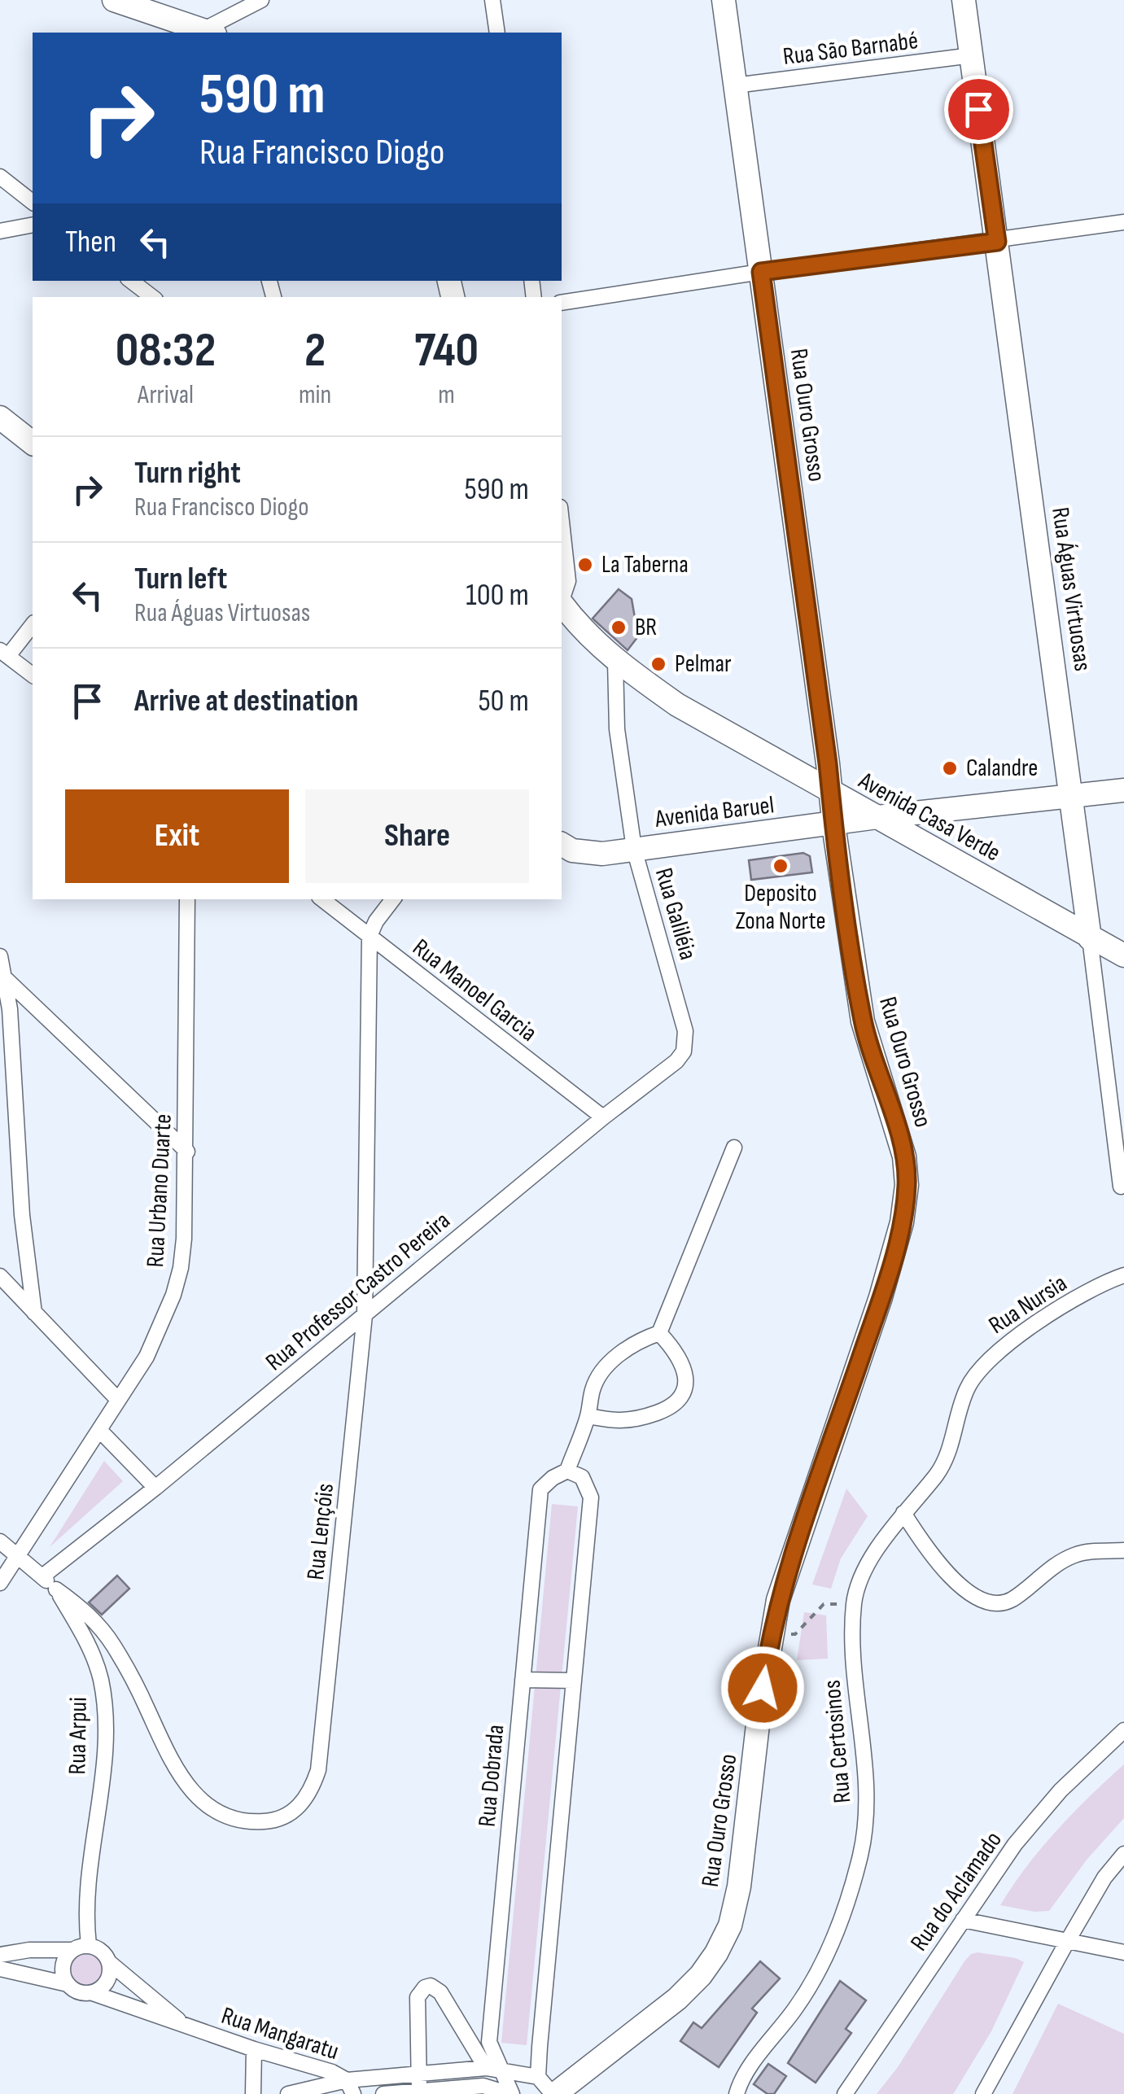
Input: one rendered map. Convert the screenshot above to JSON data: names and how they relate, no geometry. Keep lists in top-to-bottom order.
{
  "streets": {
    "street": [
      "Rua São Barnabé",
      "Rua Ouro Grosso",
      "Rua Águas Virtuosas",
      "Avenida Baruel",
      "Avenida Casa Verde",
      "Rua Galiléia",
      "Rua Manoel Garcia",
      "Rua Urbano Duarte",
      "Rua Professor Castro Pereira",
      "Rua Nursia",
      "Rua Lençóis",
      "Rua Arpui",
      "Rua Certosinos",
      "Rua Dobrada",
      "Rua do Aclamado",
      "Rua Mangaratu"
    ]
  },
  "crossings": [
    ["Rua São Barnabé", "Rua Ouro Grosso"],
    ["Rua São Barnabé", "Rua Águas Virtuosas"],
    ["Rua Ouro Grosso", "Avenida Baruel"],
    ["Rua Ouro Grosso", "Avenida Casa Verde"],
    ["Rua Águas Virtuosas", "Avenida Baruel"],
    ["Rua Águas Virtuosas", "Avenida Casa Verde"],
    ["Avenida Baruel", "Avenida Casa Verde"],
    ["Avenida Baruel", "Rua Galiléia"],
    ["Avenida Casa Verde", "Rua Galiléia"],
    ["Rua Galiléia", "Rua Professor Castro Pereira"],
    ["Rua Manoel Garcia", "Rua Professor Castro Pereira"],
    ["Rua Manoel Garcia", "Rua Lençóis"],
    ["Rua Urbano Duarte", "Rua Arpui"],
    ["Rua Professor Castro Pereira", "Rua Lençóis"],
    ["Rua Professor Castro Pereira", "Rua Arpui"],
    ["Rua Nursia", "Rua Certosinos"],
    ["Rua Lençóis", "Rua Arpui"],
    ["Rua Arpui", "Rua Mangaratu"]
  ],
  "places": [
    "La Taberna",
    "BR",
    "Pelmar",
    "Calandre",
    "Deposito Zona Norte"
  ],
  "page": {
    "turn": ["590 m", "Rua Francisco Diogo"],
    "then": "Then",
    "eta": [
      "08:32",
      "Arrival",
      "2",
      "min",
      "740",
      "m"
    ],
    "list": [
      {
        "name": "Turn right",
        "note": "Rua Francisco Diogo",
        "value": "590 m"
      },
      {
        "name": "Turn left",
        "note": "Rua Águas Virtuosas",
        "value": "100 m"
      },
      {
        "name": "Arrive at destination",
        "value": "50 m"
      }
    ],
    "buttons": ["Exit", "Share"]
  }
}
